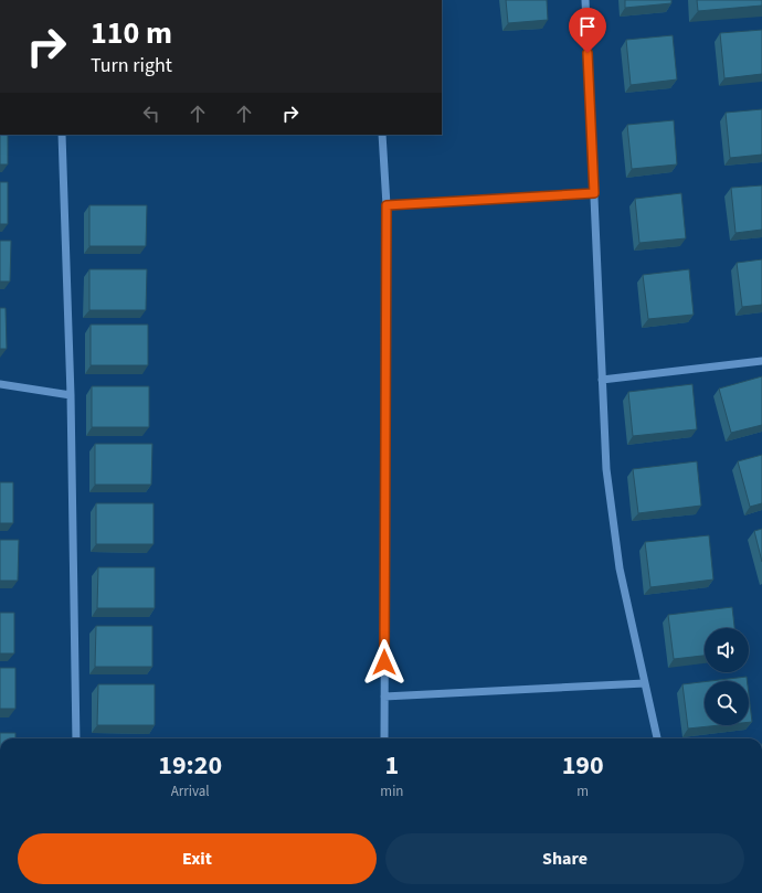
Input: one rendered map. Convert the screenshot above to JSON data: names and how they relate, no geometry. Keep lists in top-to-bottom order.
{
  "page": {
    "turn": ["110 m", "Turn right"],
    "eta": [
      "19:20",
      "Arrival",
      "1",
      "min",
      "190",
      "m"
    ],
    "buttons": ["Exit", "Share"]
  }
}
